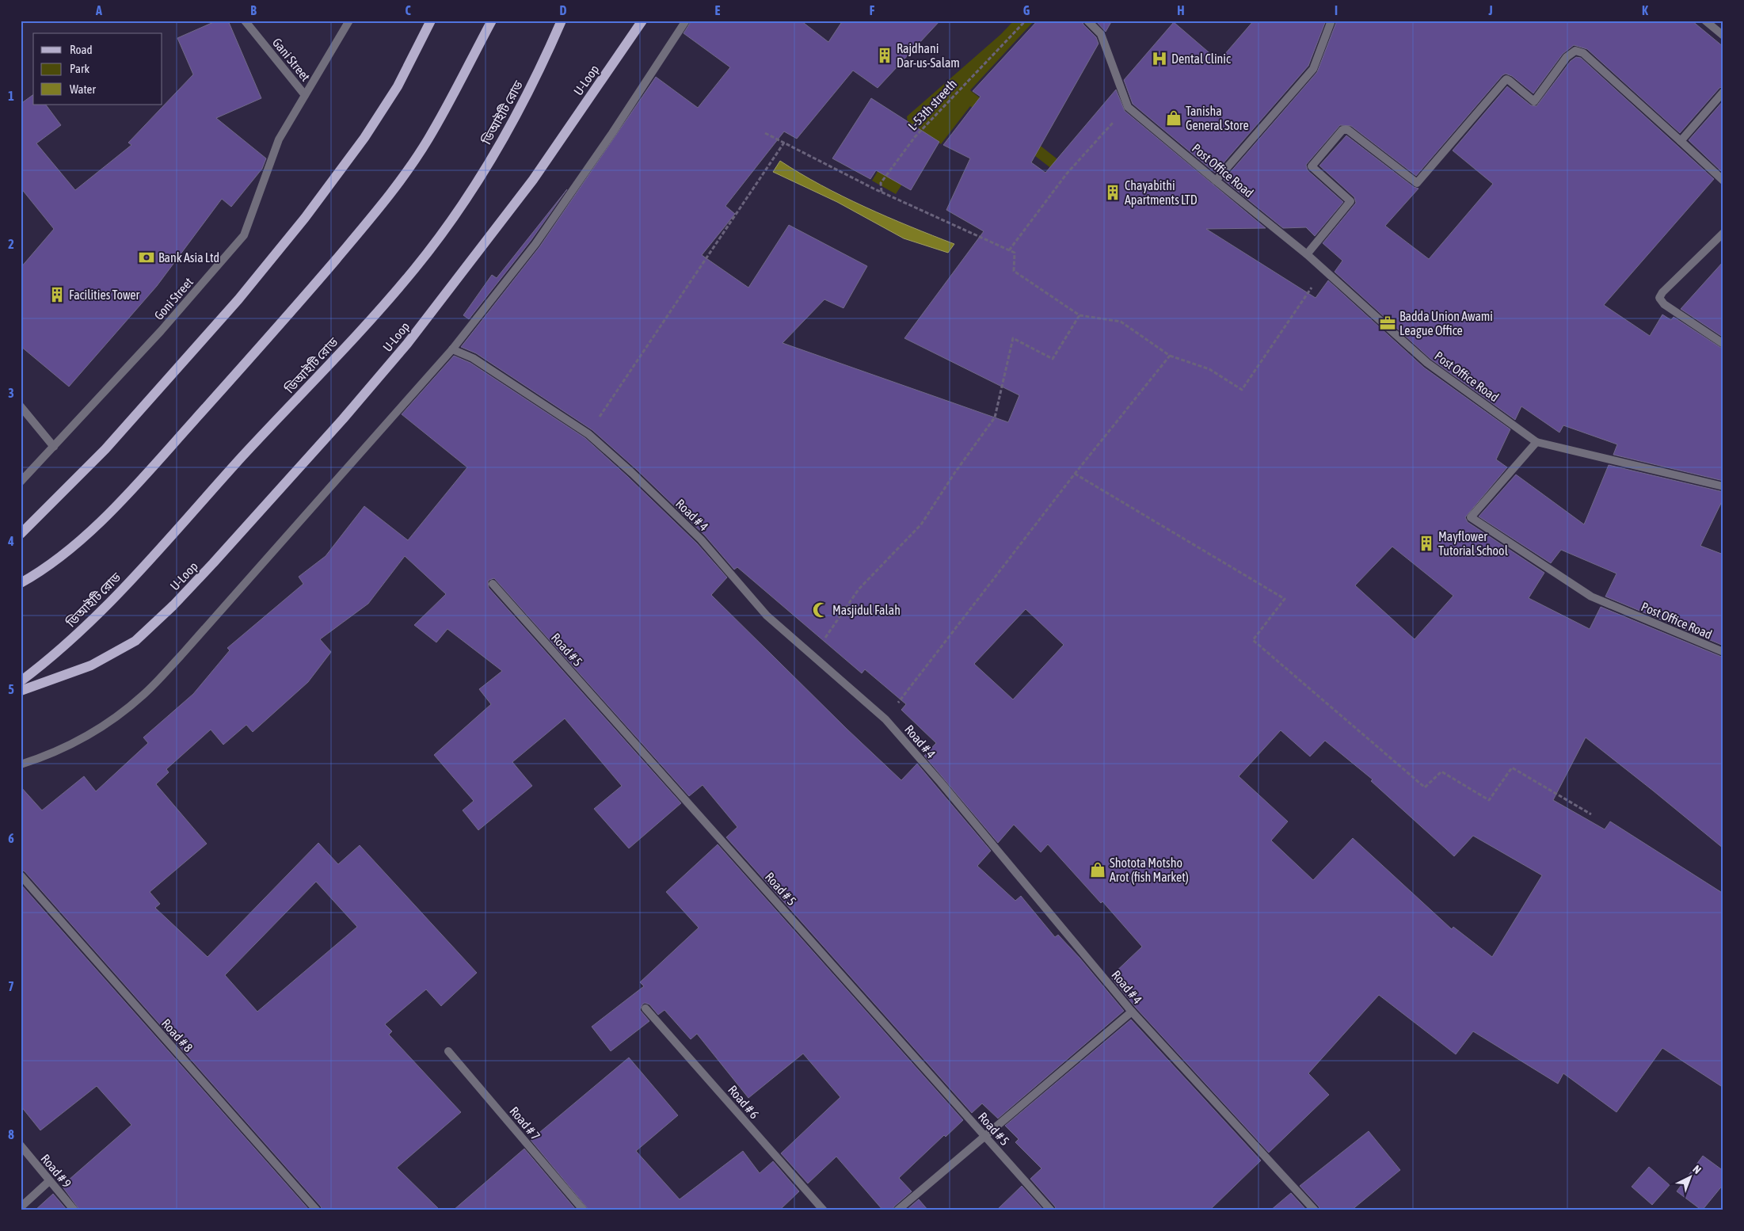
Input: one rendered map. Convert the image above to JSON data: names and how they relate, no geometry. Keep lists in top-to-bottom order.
{
  "streets": {
    "main road": ["U-Loop", "ডিআইটি রোড"],
    "street": [
      "Gani Street",
      "Post Office Road",
      "Goni Street",
      "Road # 4",
      "Road # 5",
      "Road # 8",
      "Road # 6",
      "Road # 7",
      "Road # 9"
    ],
    "path": ["L-53th streeth"]
  },
  "crossings": [
    ["Gani Street", "Goni Street"]
  ],
  "places": {
    "building": [
      "Rajdhani Dar-us-Salam",
      "Chayabithi Apartments LTD",
      "Facilities Tower",
      "Mayflower Tutorial School"
    ],
    "hospital": ["Dental Clinic"],
    "shop": ["Tanisha General Store", "Shotota Motsho Arot (fish Market)"],
    "bank": ["Bank Asia Ltd"],
    "office": ["Badda Union Awami League Office"],
    "mosque": ["Masjidul Falah"]
  },
  "legend": ["Road", "Park", "Water"],
  "north": "top right",
  "grid": {
    "columns": [
      "A",
      "B",
      "C",
      "D",
      "E",
      "F",
      "G",
      "H",
      "I",
      "J",
      "K"
    ],
    "rows": [
      "1",
      "2",
      "3",
      "4",
      "5",
      "6",
      "7",
      "8"
    ]
  }
}
